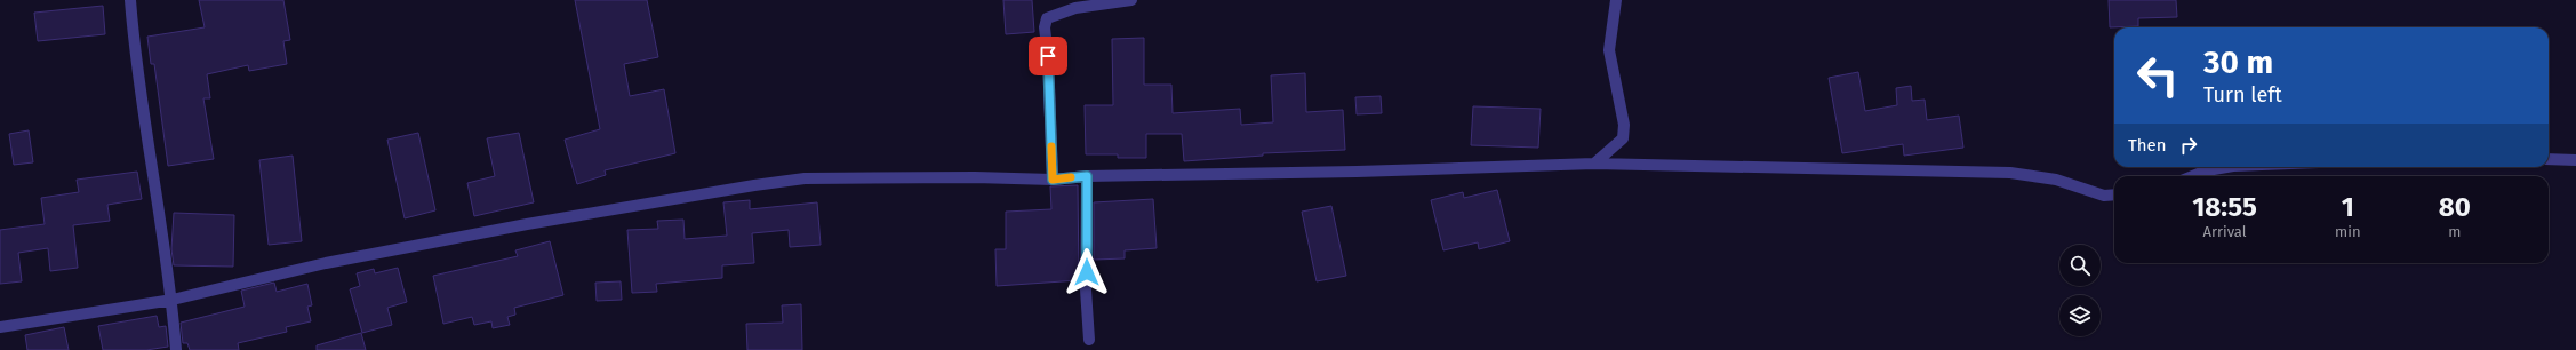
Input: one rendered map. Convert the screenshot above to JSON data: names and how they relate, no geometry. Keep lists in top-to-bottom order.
{
  "page": {
    "turn": ["30 m", "Turn left"],
    "then": "Then",
    "eta": [
      "18:55",
      "Arrival",
      "1",
      "min",
      "80",
      "m"
    ]
  }
}
